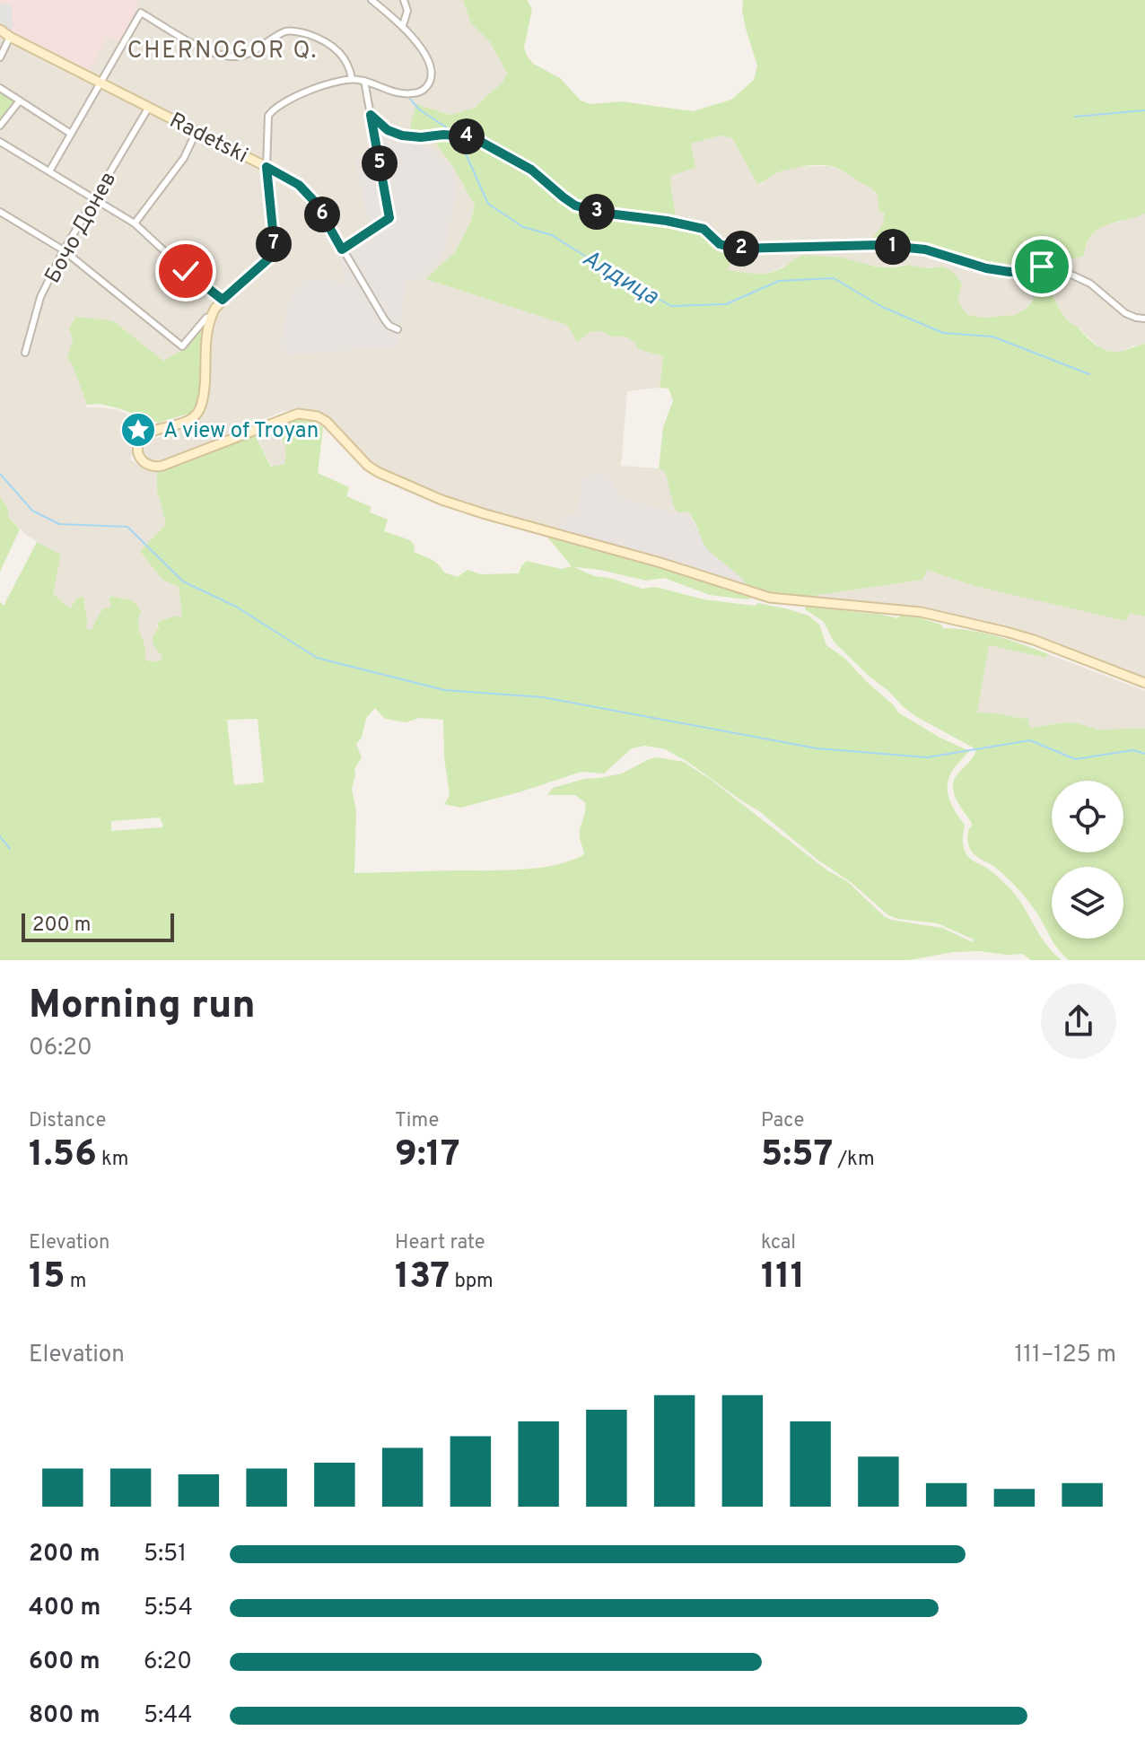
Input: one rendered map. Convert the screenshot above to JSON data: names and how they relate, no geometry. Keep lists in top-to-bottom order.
{
  "streets": {
    "street": ["Radetski", "Бочо Донев"]
  },
  "crossings": [
    ["Radetski", "Бочо Донев"]
  ],
  "districts": ["CHERNOGOR Q."],
  "water": ["Алдица"],
  "places": {
    "place": ["A view of Troyan"]
  },
  "scale_bar": "200 m",
  "page": {
    "pins": [
      "4",
      "5",
      "3",
      "6",
      "7",
      "1",
      "2"
    ],
    "scale": "200 m",
    "heading": ["Morning run", "06:20"],
    "stats": [
      ["Distance", "1.56 km"],
      ["Time", "9:17"],
      ["Pace", "5:57 /km"],
      ["Elevation", "15 m"],
      ["Heart rate", "137 bpm"],
      ["kcal", "111"]
    ],
    "chart": ["Elevation", "111–125 m"],
    "list": [
      {
        "name": "200 m",
        "note": "5:51"
      },
      {
        "name": "400 m",
        "note": "5:54"
      },
      {
        "name": "600 m",
        "note": "6:20"
      },
      {
        "name": "800 m",
        "note": "5:44"
      }
    ]
  }
}
